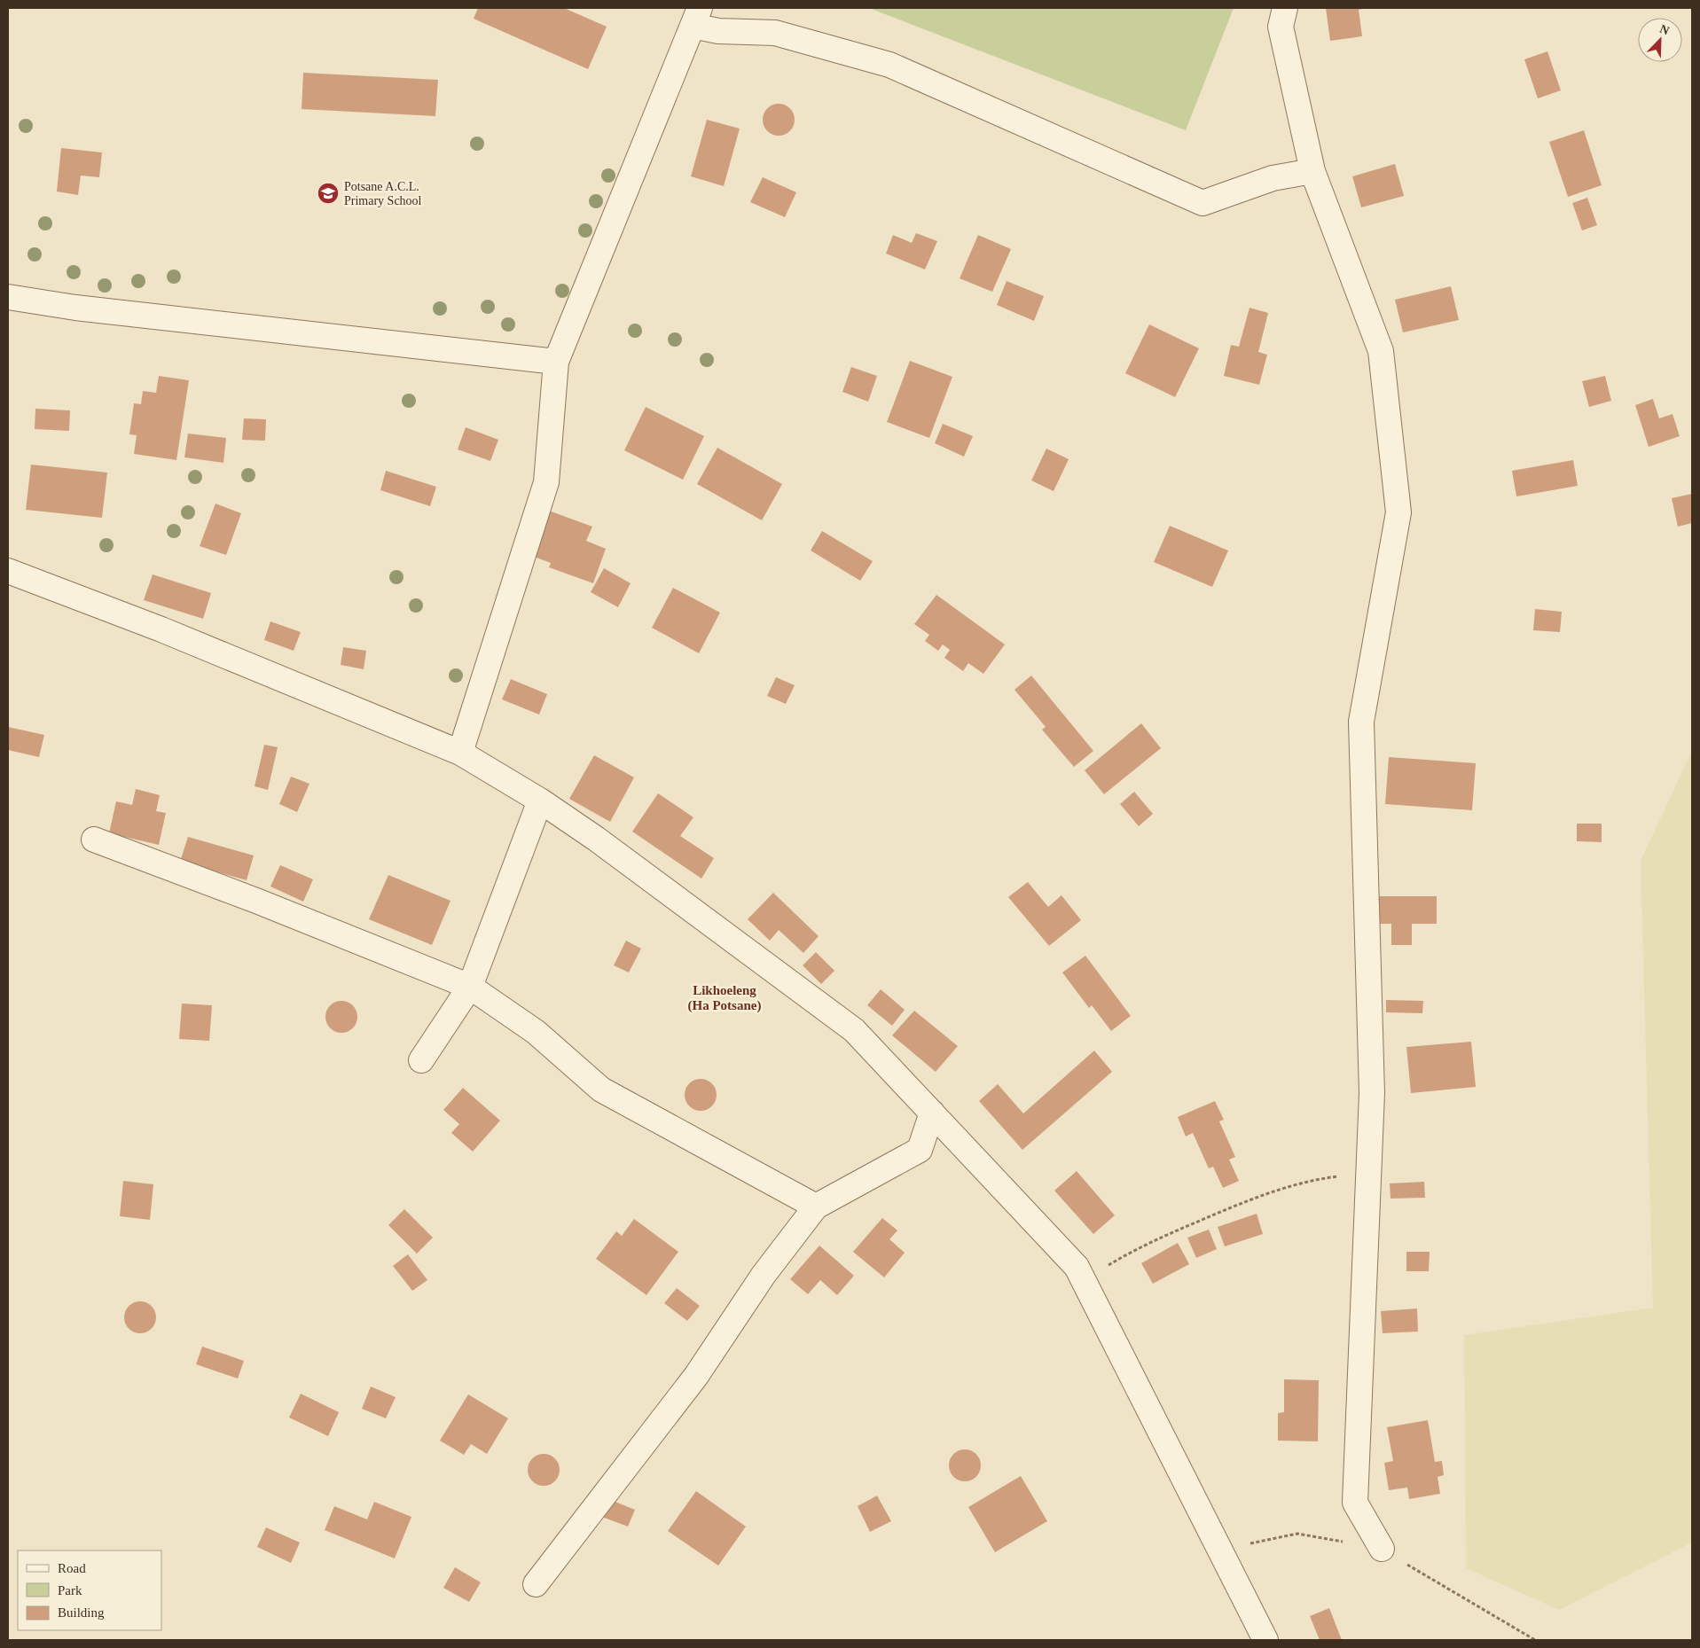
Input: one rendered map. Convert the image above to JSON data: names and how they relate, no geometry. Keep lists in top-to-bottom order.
{
  "districts": ["Likhoeleng (Ha Potsane)"],
  "places": {
    "school or university": ["Potsane A.C.L. Primary School"]
  },
  "legend": ["Road", "Park", "Building"],
  "north": "top right"
}
